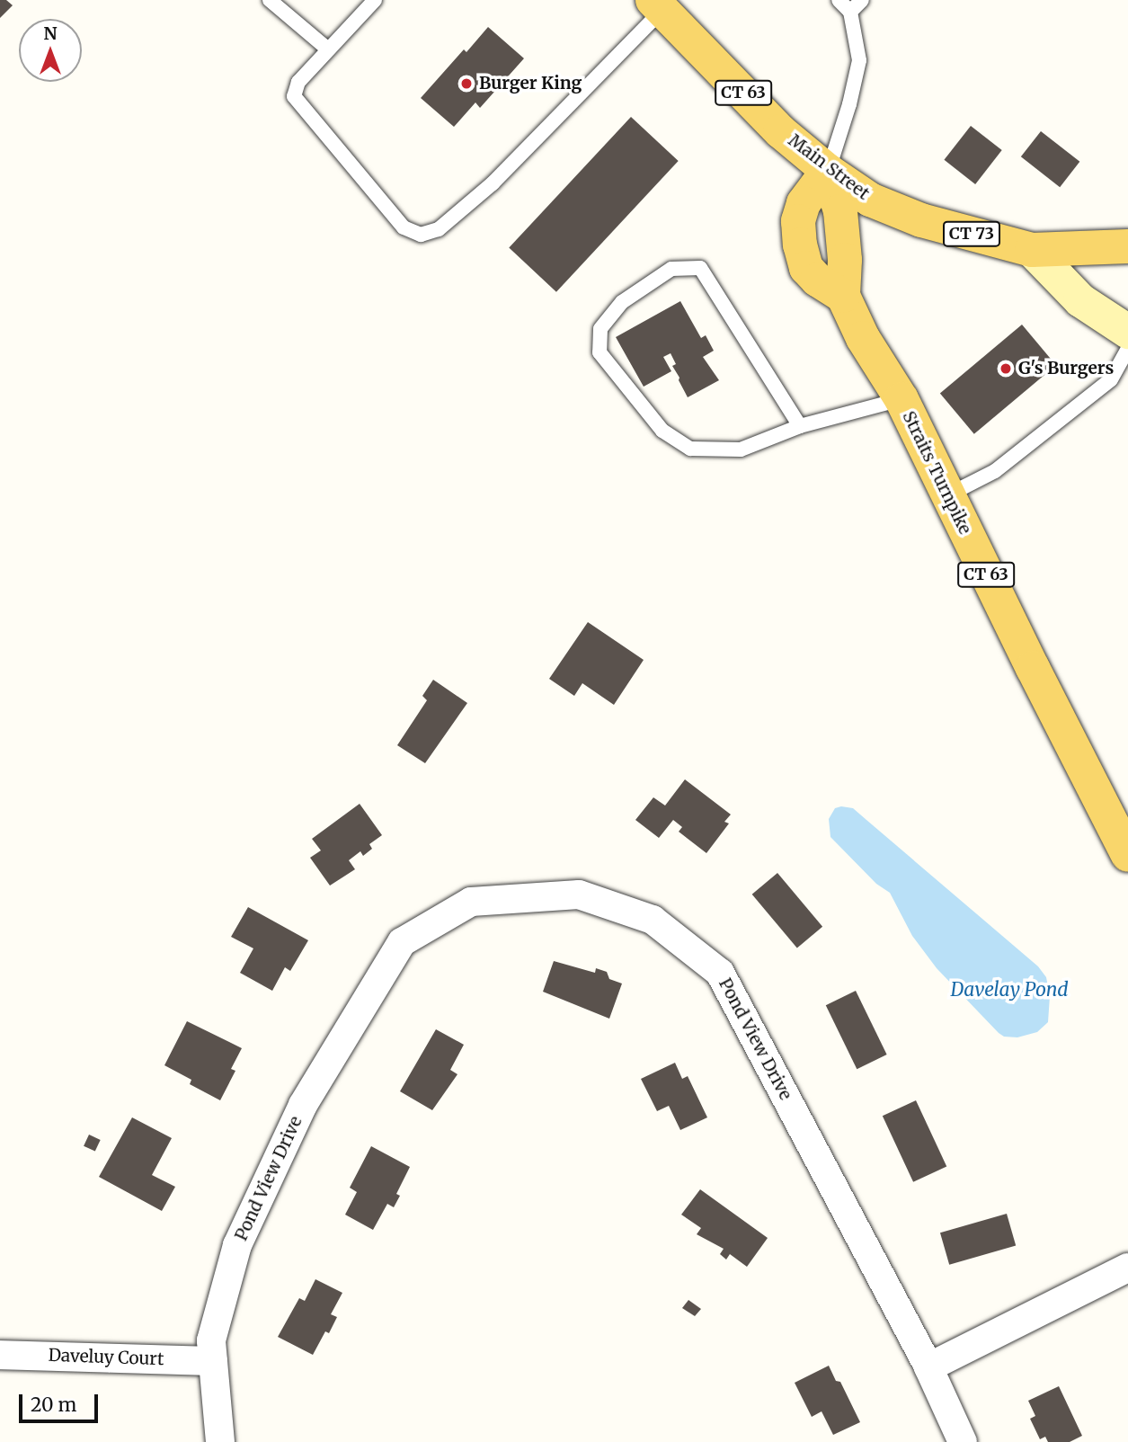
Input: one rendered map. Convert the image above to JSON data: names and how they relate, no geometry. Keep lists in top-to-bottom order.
{
  "streets": {
    "main road": [
      "CT 63",
      "Main Street",
      "CT 73",
      "Straits Turnpike"
    ],
    "street": ["Pond View Drive", "Daveluy Court"]
  },
  "crossings": [
    ["Main Street", "Straits Turnpike"],
    ["Pond View Drive", "Daveluy Court"]
  ],
  "water": ["Davelay Pond"],
  "places": ["Burger King", "G's Burgers"],
  "scale_bar": "20 m",
  "north": "top"
}
